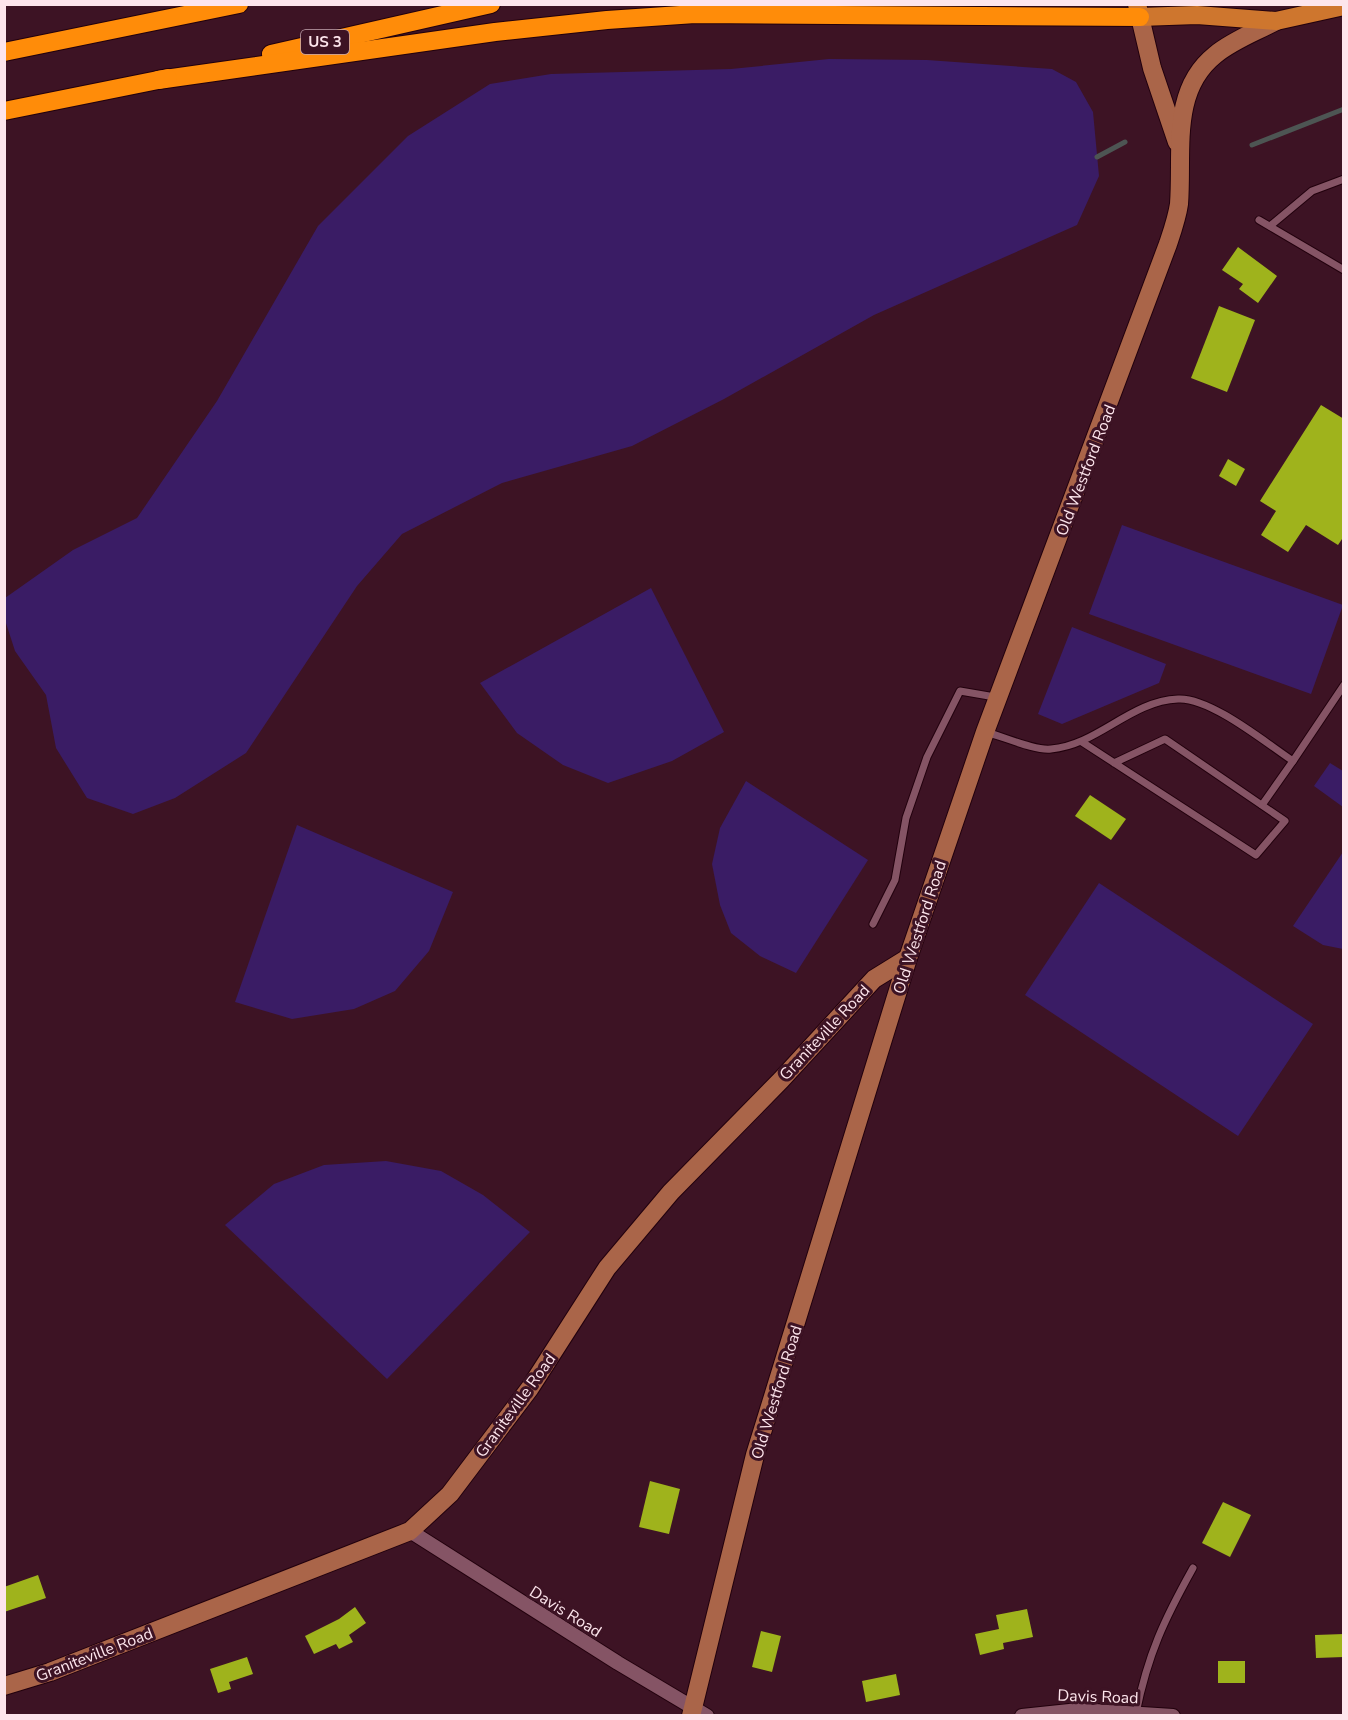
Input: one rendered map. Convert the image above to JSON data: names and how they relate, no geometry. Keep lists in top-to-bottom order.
{
  "streets": {
    "highway": ["US 3"],
    "main road": ["Old Westford Road", "Graniteville Road"],
    "street": ["Davis Road"]
  },
  "crossings": [
    ["Old Westford Road", "Graniteville Road"],
    ["Old Westford Road", "Davis Road"],
    ["Graniteville Road", "Davis Road"]
  ]
}
